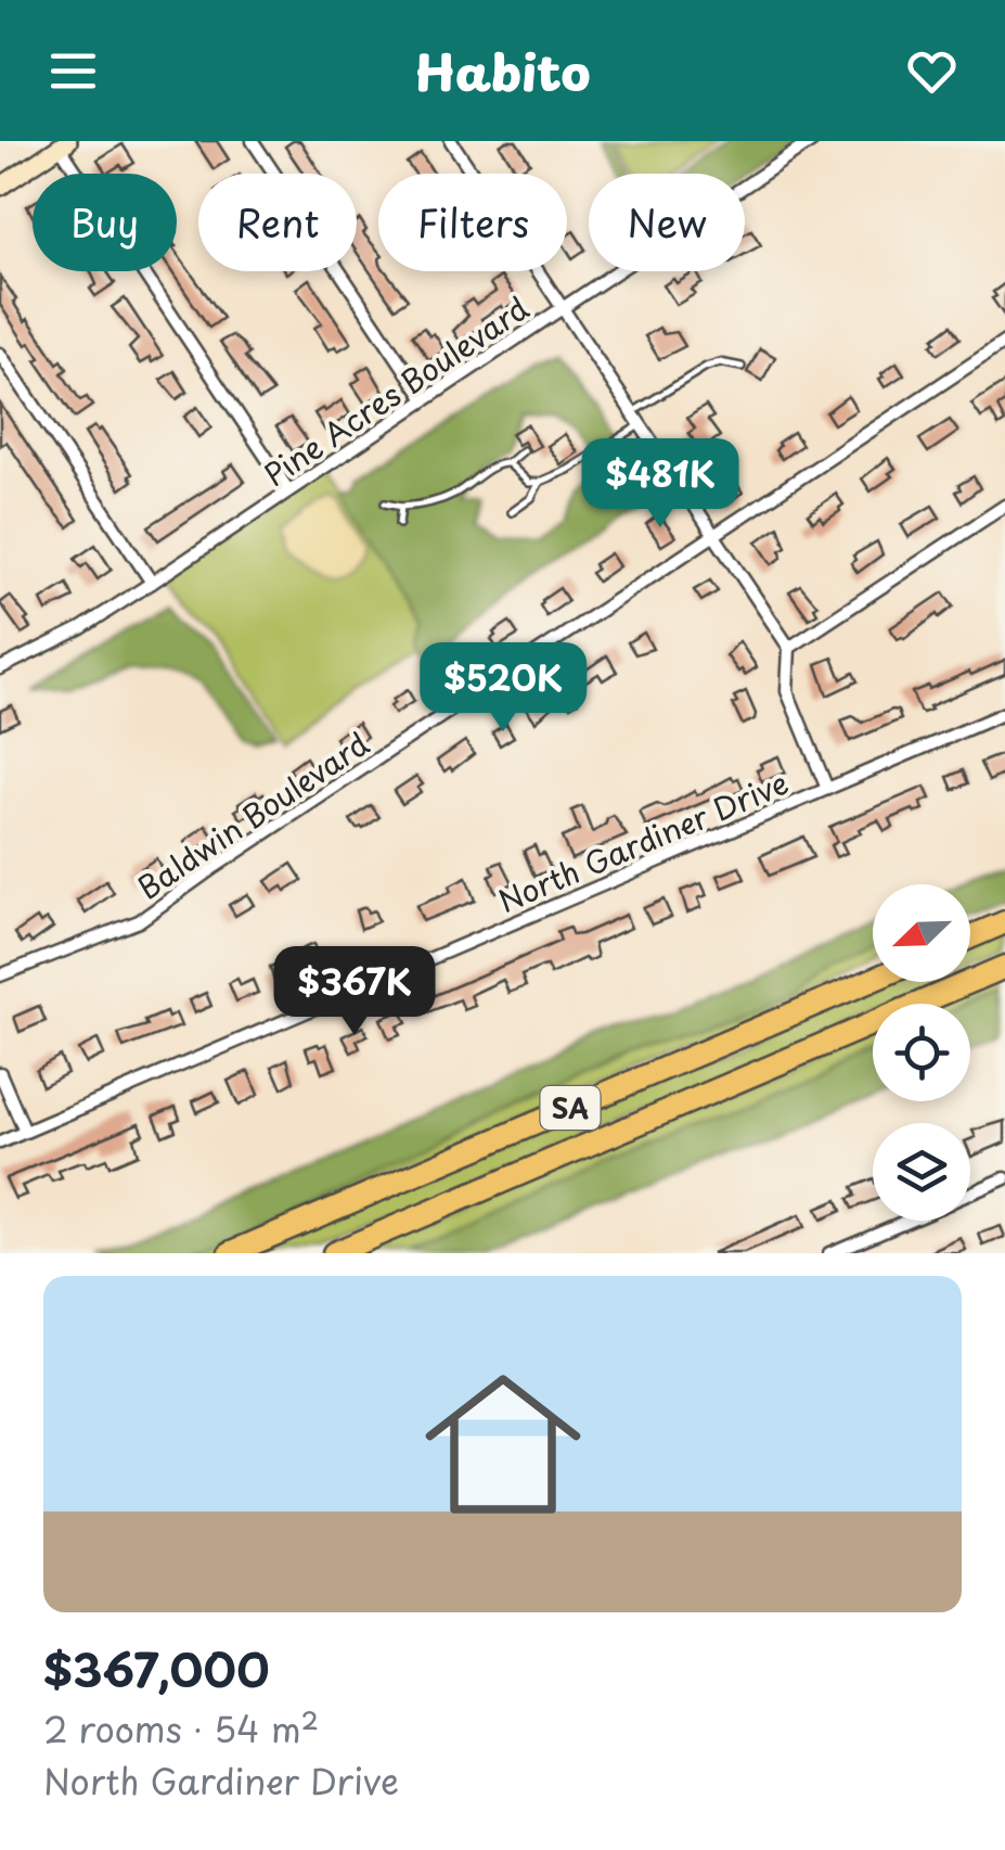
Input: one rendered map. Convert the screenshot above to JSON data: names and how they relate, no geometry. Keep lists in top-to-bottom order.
{
  "streets": {
    "highway": ["SA"],
    "street": ["Pine Acres Boulevard", "Baldwin Boulevard", "North Gardiner Drive"]
  },
  "north": "bottom left",
  "page": {
    "header": "Habito",
    "chip": [
      "Buy",
      "Rent",
      "Filters",
      "New"
    ],
    "price": ["$481K", "$520K", "$367K"],
    "list": [
      {
        "name": "$367,000",
        "note": "2 rooms · 54 m² · North Gardiner Drive"
      }
    ]
  }
}
